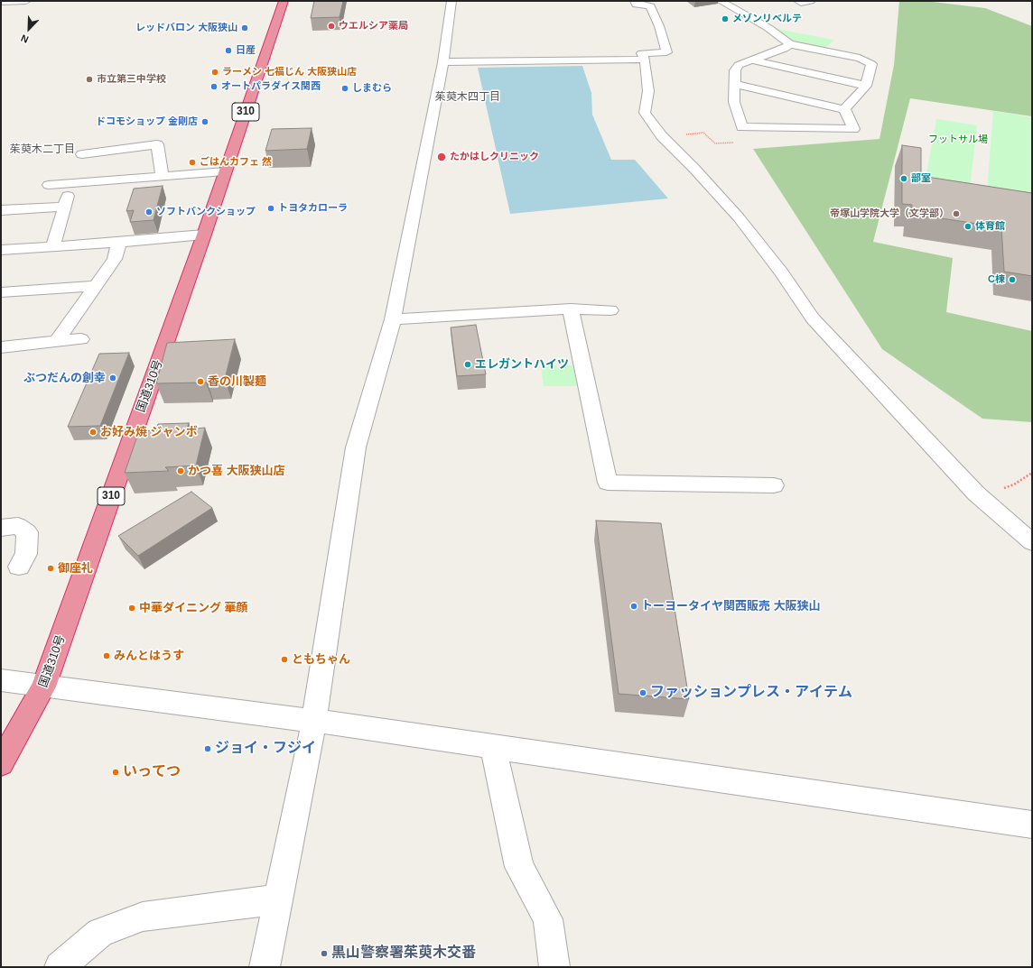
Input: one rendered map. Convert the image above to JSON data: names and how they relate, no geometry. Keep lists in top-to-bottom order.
{
  "streets": {
    "highway": ["310", "国道310号"]
  },
  "districts": ["茱萸木四丁目", "茱萸木二丁目"],
  "parks": ["フットサル場"],
  "places": [
    "メゾンリベルテ",
    "ウエルシア薬局",
    "レッドバロン 大阪狭山",
    "日産",
    "ラーメン 七福じん 大阪狭山店",
    "市立第三中学校",
    "オートパラダイス関西",
    "しまむら",
    "ドコモショップ 金剛店",
    "たかはしクリニック",
    "ごはんカフェ 然",
    "部室",
    "トヨタカローラ",
    "ソフトバンクショップ",
    "帝塚山学院大学（文学部）",
    "体育館",
    "C棟",
    "エレガントハイツ",
    "ぶつだんの創幸",
    "香の川製麺",
    "お好み焼 ジャンボ",
    "かつ喜 大阪狭山店",
    "御座礼",
    "トーヨータイヤ関西販売 大阪狭山",
    "中華ダイニング 華顔",
    "みんとはうす",
    "ともちゃん",
    "ファッションプレス・アイテム",
    "ジョイ・フジイ",
    "いってつ",
    "黒山警察署茱萸木交番"
  ],
  "north": "bottom left"
}
